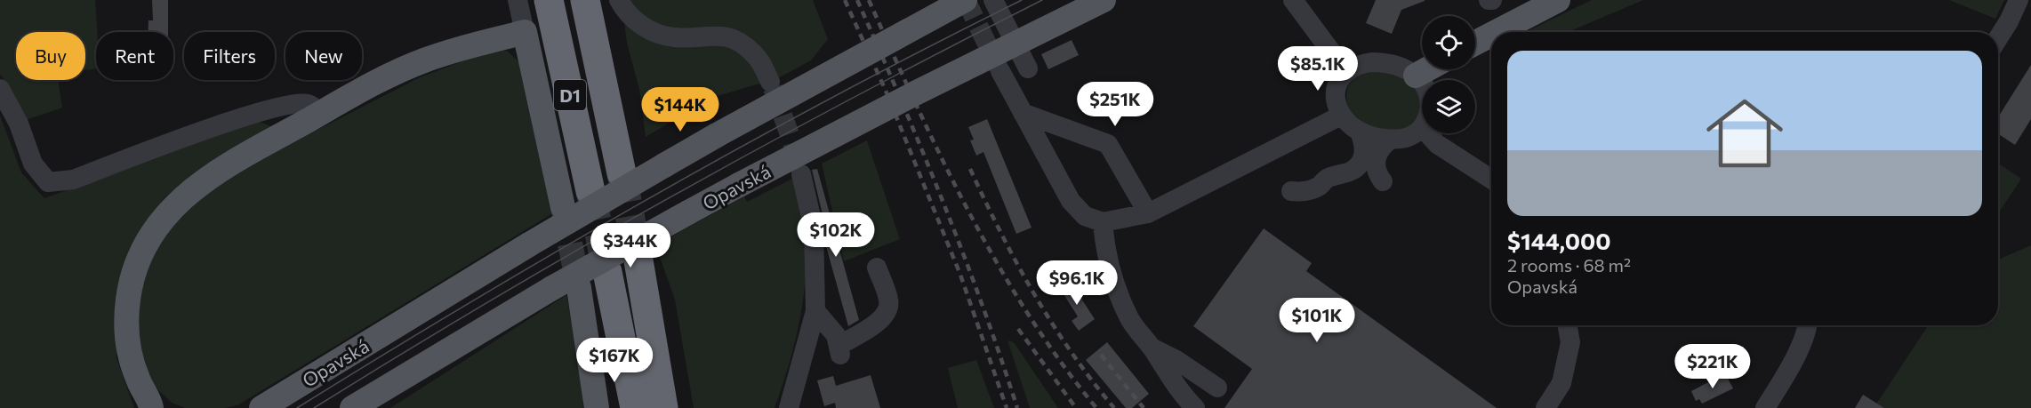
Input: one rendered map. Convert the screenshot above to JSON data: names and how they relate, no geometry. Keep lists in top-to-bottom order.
{
  "streets": {
    "highway": ["D1"],
    "main road": ["Opavská"]
  },
  "page": {
    "chip": [
      "Buy",
      "Rent",
      "Filters",
      "New"
    ],
    "list": [
      {
        "name": "$144,000",
        "note": "2 rooms · 68 m² · Opavská"
      }
    ],
    "price": [
      "$85.1K",
      "$251K",
      "$144K",
      "$102K",
      "$344K",
      "$96.1K",
      "$101K",
      "$167K",
      "$221K"
    ]
  }
}
